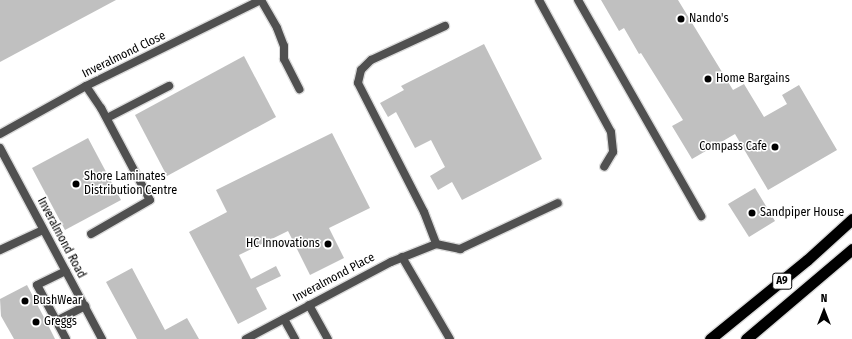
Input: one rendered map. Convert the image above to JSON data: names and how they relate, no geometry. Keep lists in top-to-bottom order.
{
  "streets": {
    "highway": ["A9"],
    "street": ["Inveralmond Close", "Inveralmond Road", "Inveralmond Place"]
  },
  "places": [
    "Nando's",
    "Home Bargains",
    "Compass Cafe",
    "Shore Laminates Distribution Centre",
    "Sandpiper House",
    "HC Innovations",
    "BushWear",
    "Greggs"
  ],
  "north": "top"
}
